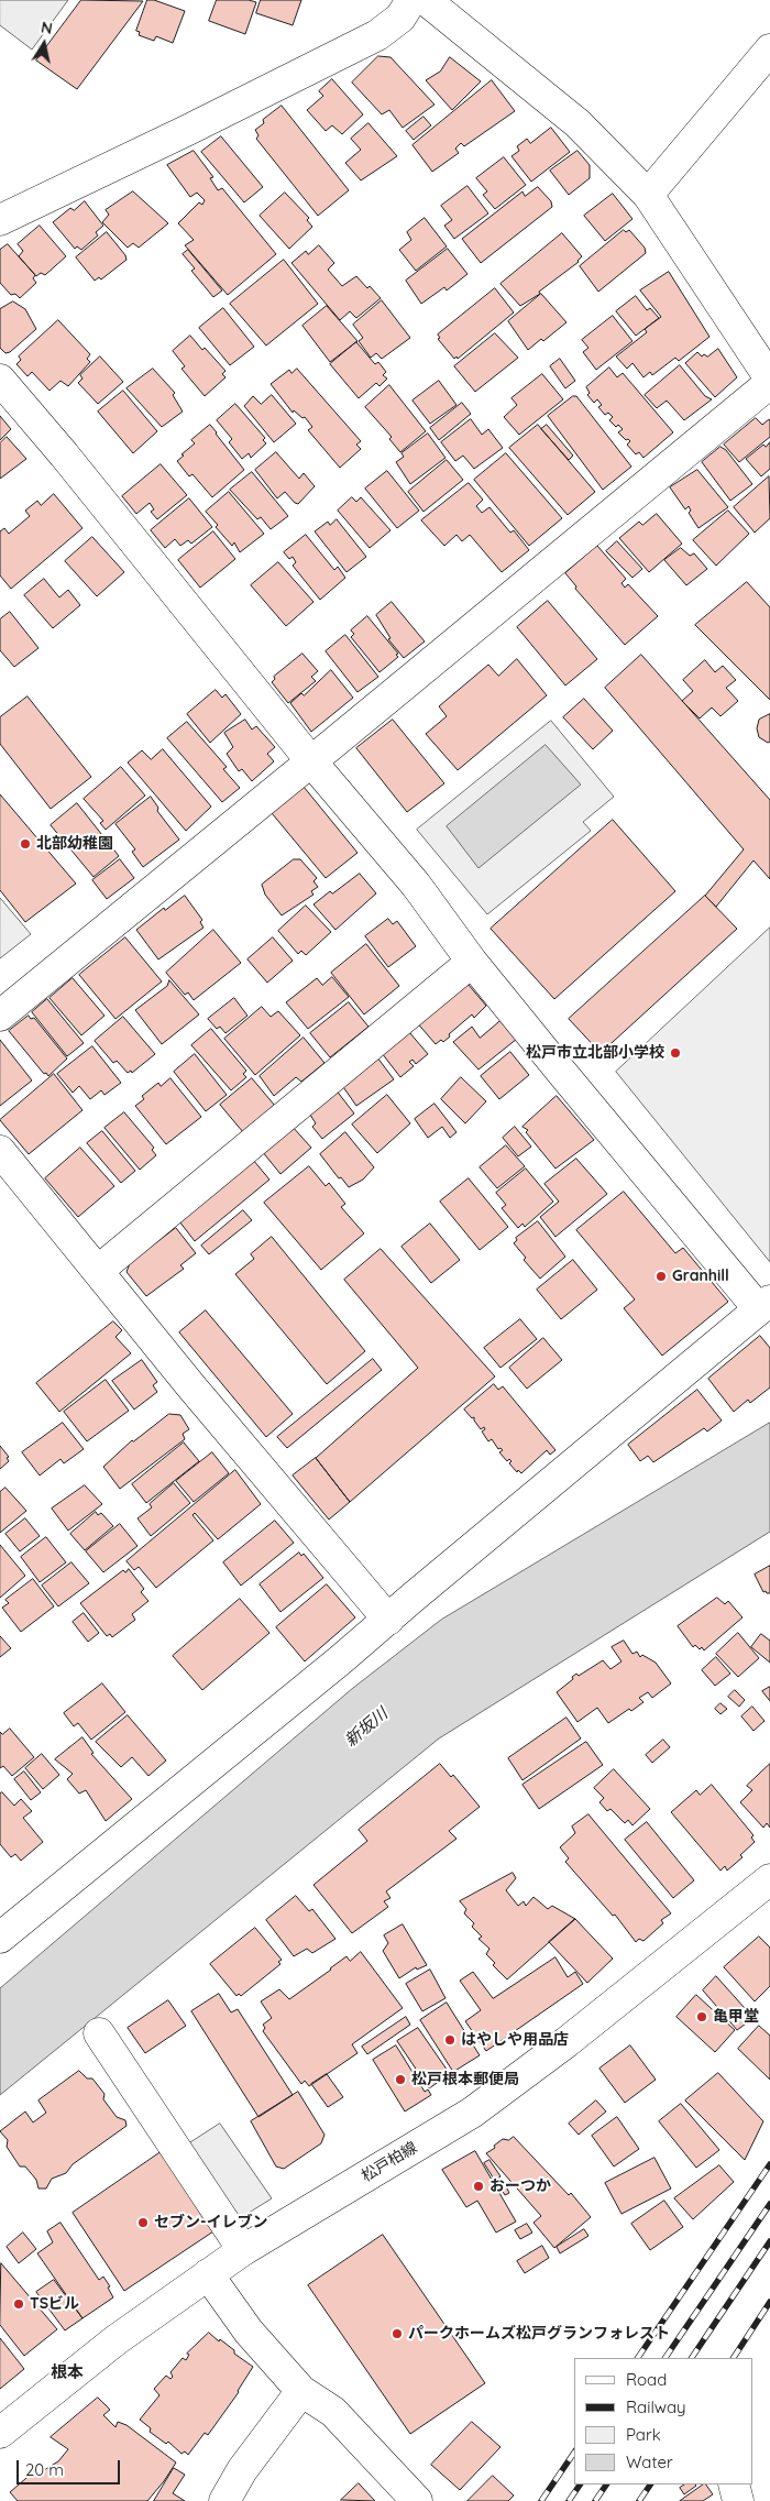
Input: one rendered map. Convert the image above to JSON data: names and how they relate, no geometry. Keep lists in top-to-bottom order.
{
  "streets": {
    "street": ["松戸柏線"]
  },
  "districts": ["根本"],
  "water": ["新坂川"],
  "places": [
    "北部幼稚園",
    "松戸市立北部小学校",
    "Granhill",
    "亀甲堂",
    "はやしや用品店",
    "松戸根本郵便局",
    "おーつか",
    "セブン-イレブン",
    "TSビル",
    "パークホームズ松戸グランフォレスト"
  ],
  "legend": [
    "Road",
    "Railway",
    "Park",
    "Water"
  ],
  "scale_bar": "20 m",
  "north": "top"
}
